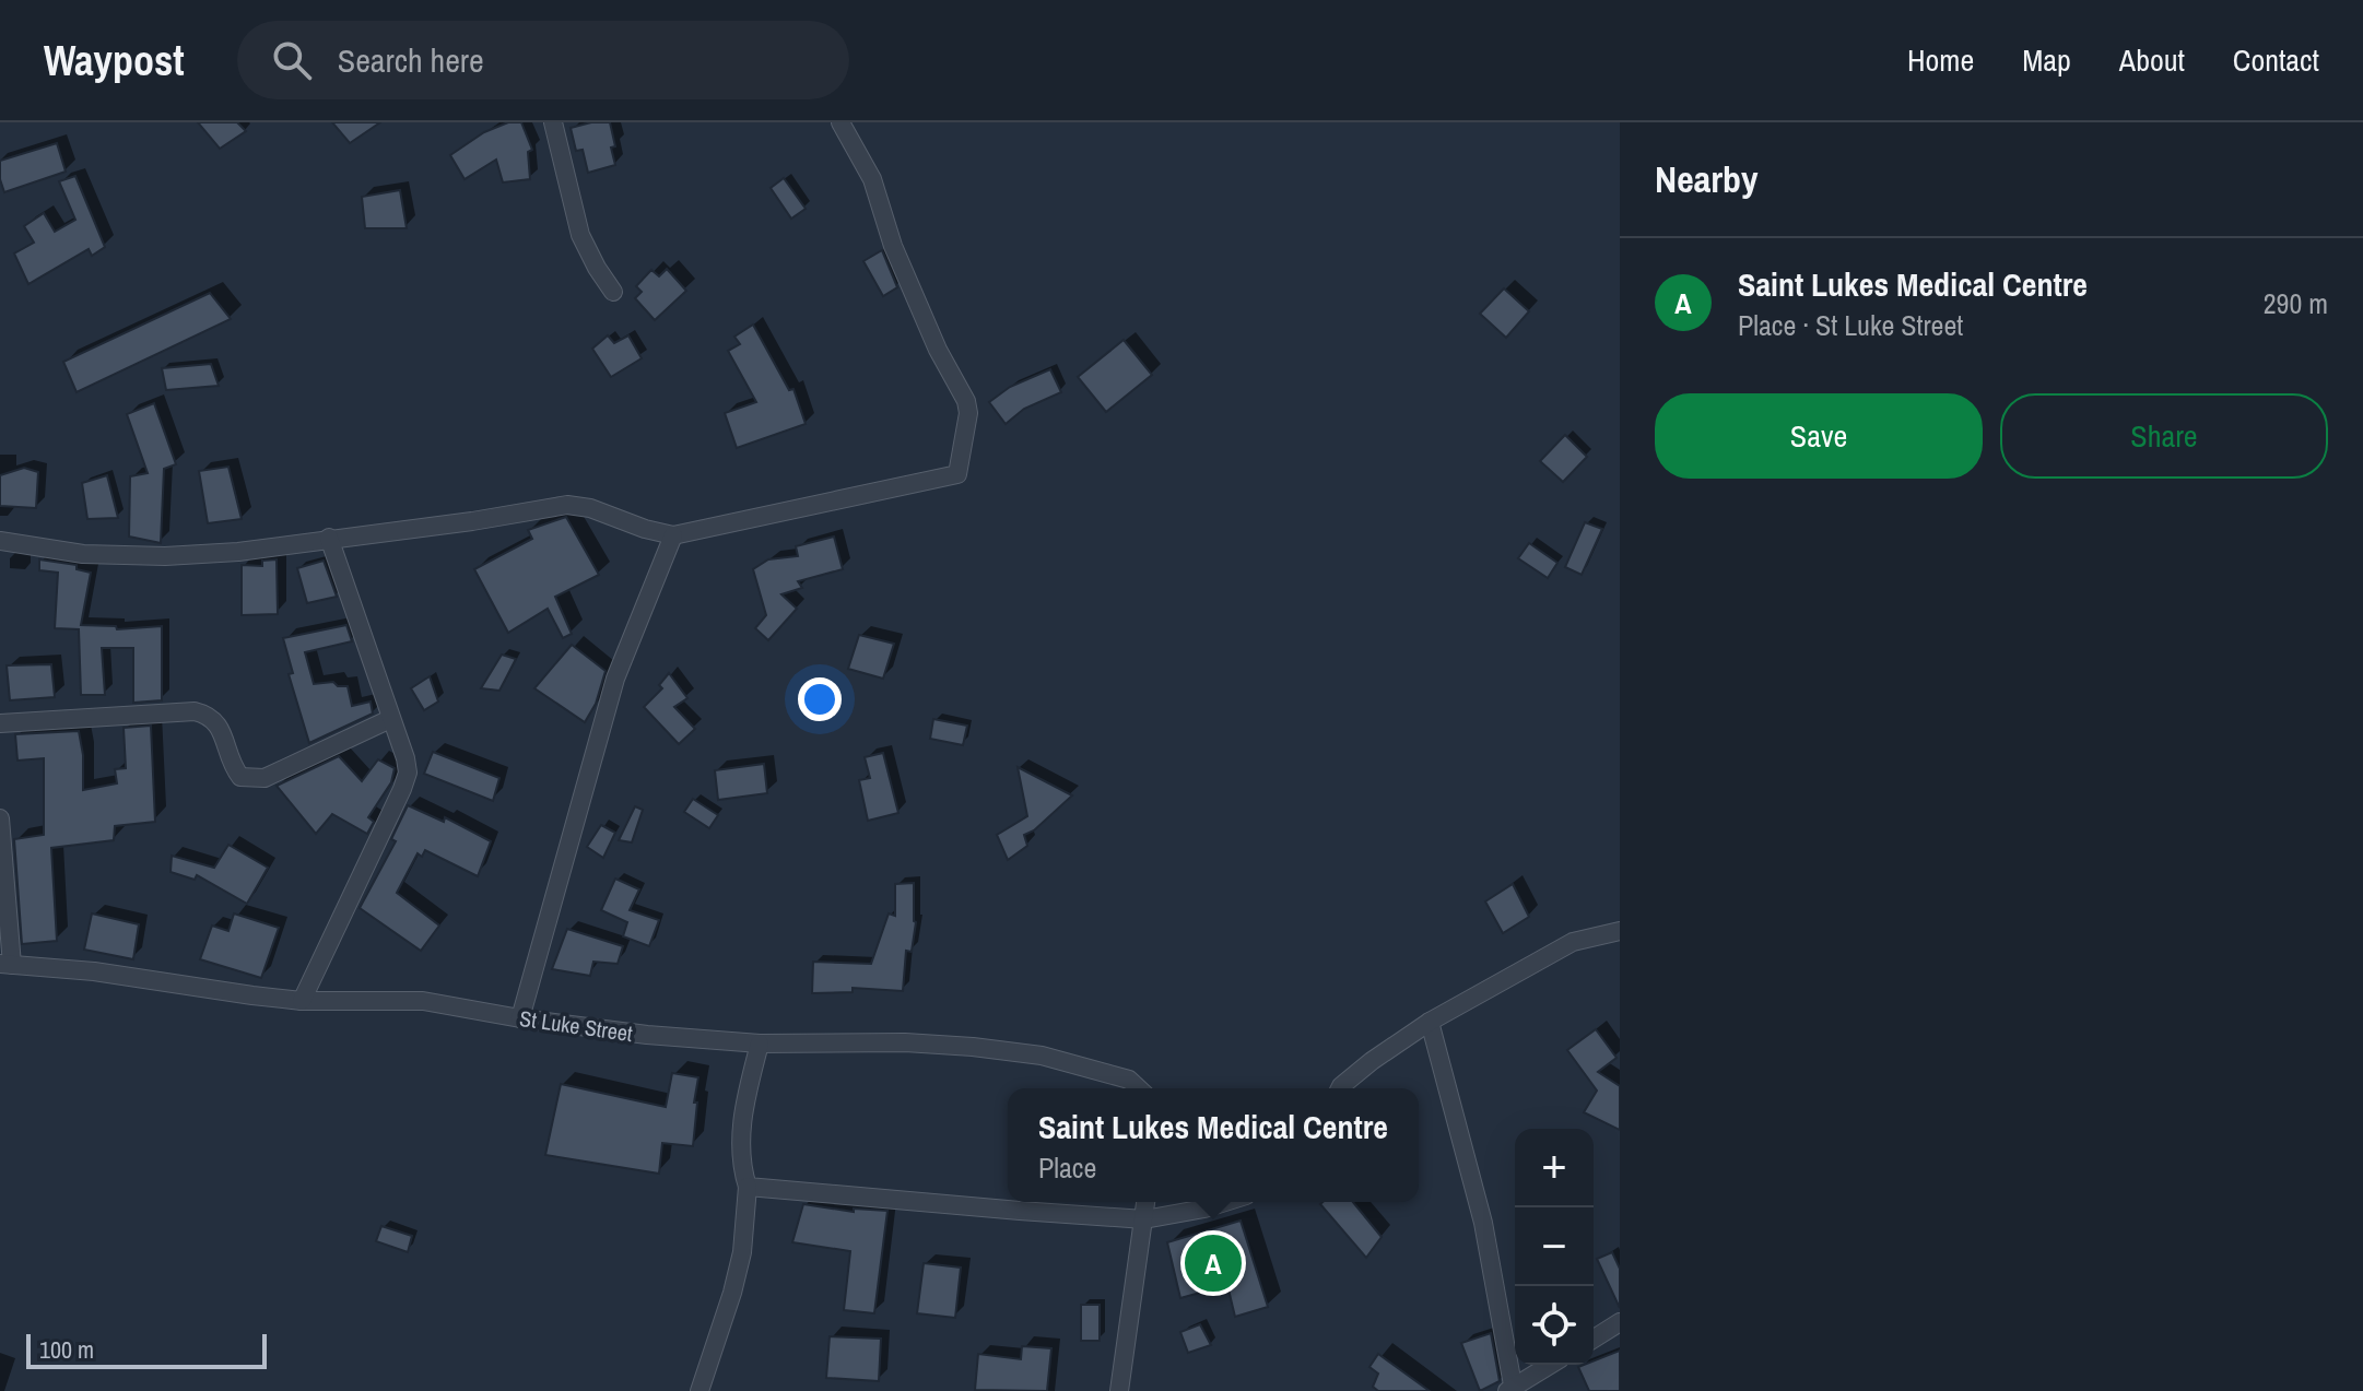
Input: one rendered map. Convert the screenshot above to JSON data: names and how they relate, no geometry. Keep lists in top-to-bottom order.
{
  "streets": {
    "street": ["St Luke Street"]
  },
  "scale_bar": "100 m",
  "page": {
    "header": "Waypost",
    "search": "Search here",
    "nav": [
      "Home",
      "Map",
      "About",
      "Contact"
    ],
    "heading": "Nearby",
    "list": [
      {
        "mark": "A",
        "name": "Saint Lukes Medical Centre",
        "note": "Place · St Luke Street",
        "value": "290 m"
      }
    ],
    "buttons": ["Save", "Share"],
    "popup": ["Saint Lukes Medical Centre", "Place"],
    "map_buttons": ["+", "−"],
    "pins": "A",
    "scale": "100 m"
  }
}
